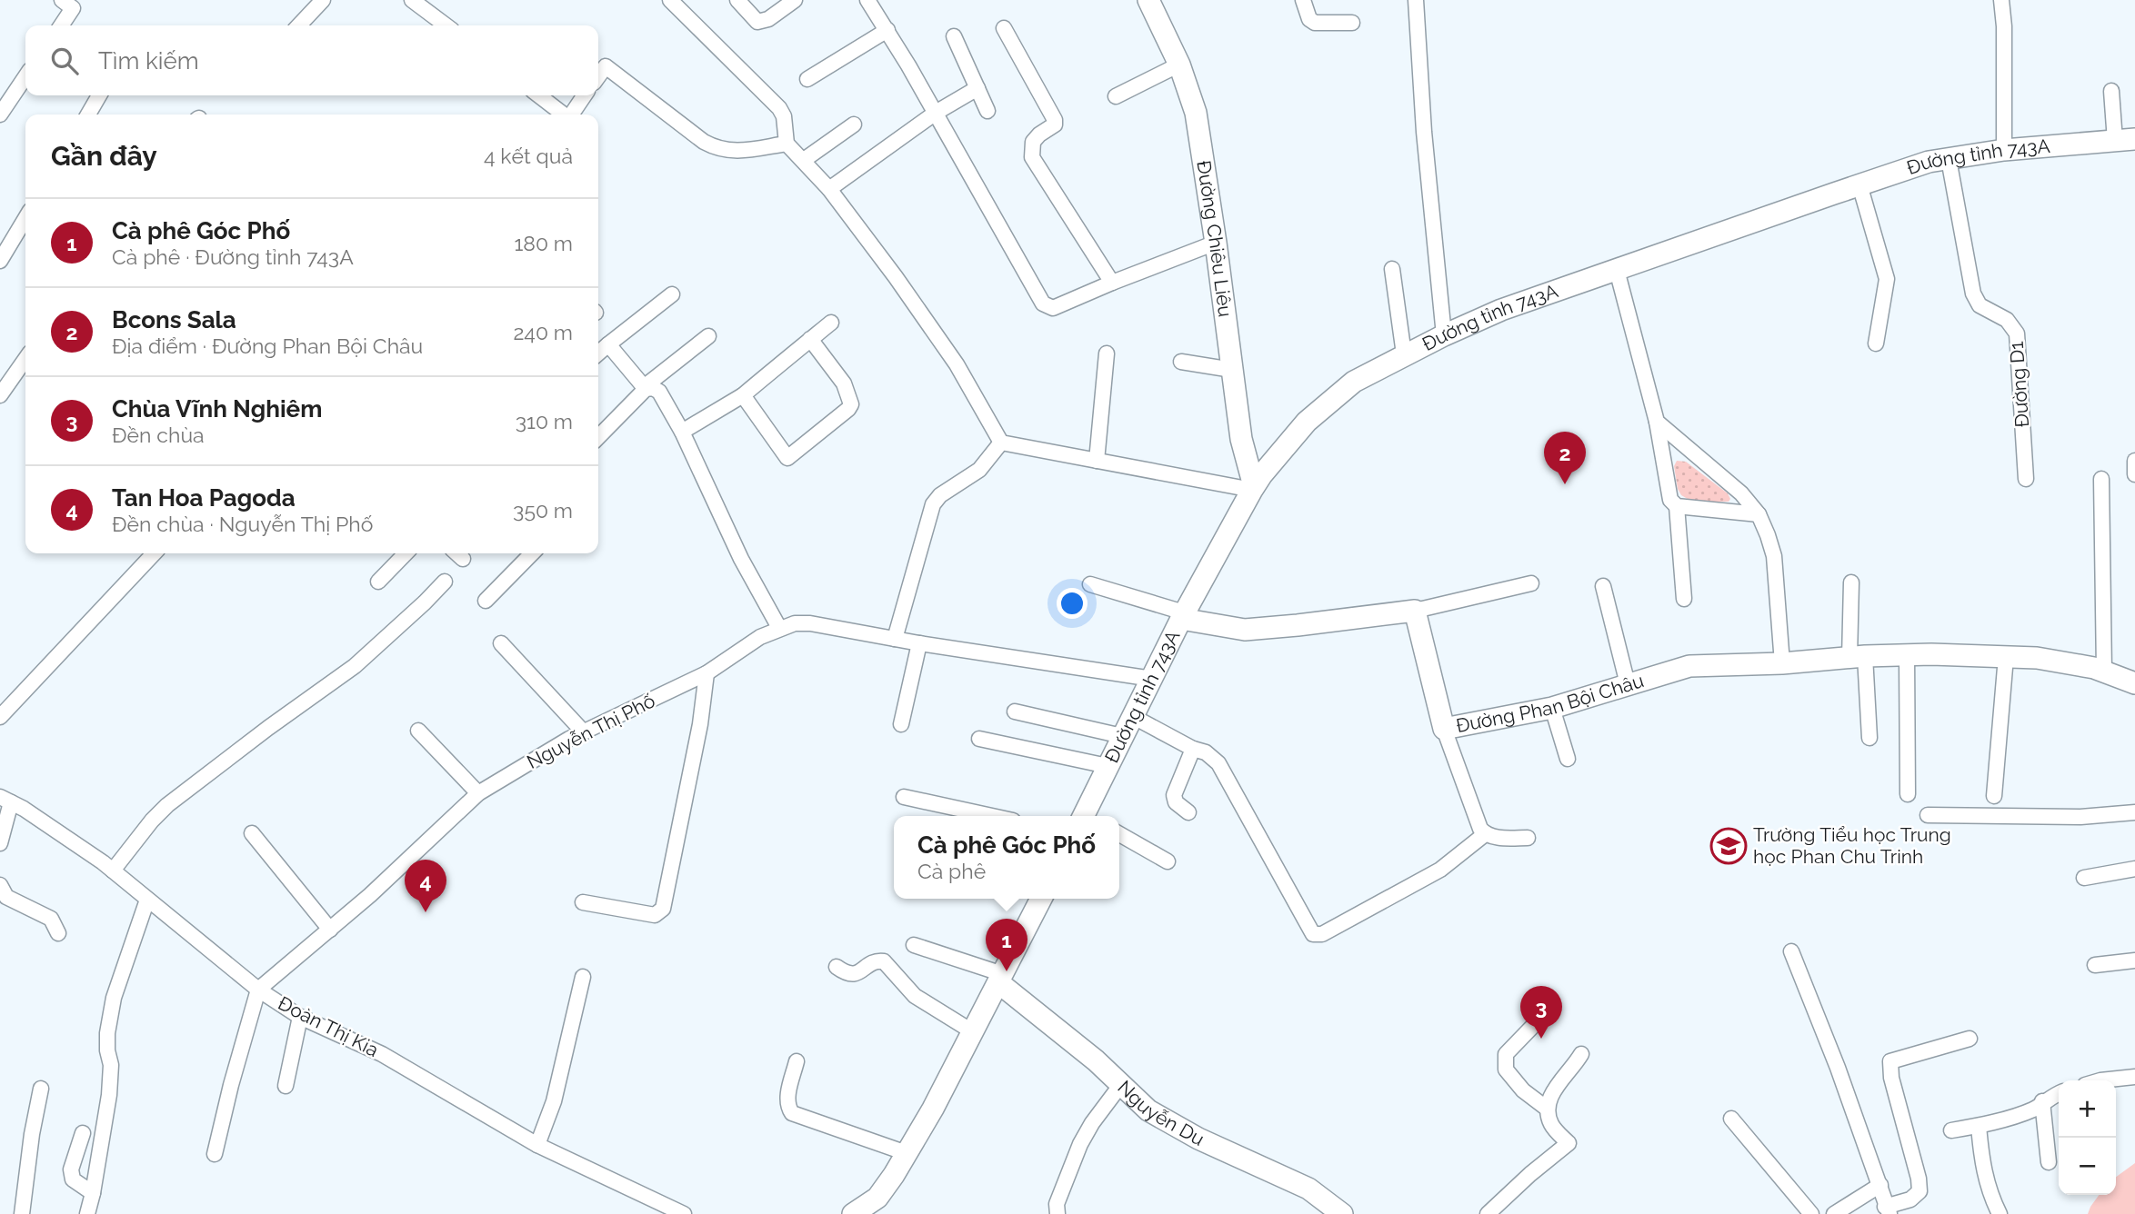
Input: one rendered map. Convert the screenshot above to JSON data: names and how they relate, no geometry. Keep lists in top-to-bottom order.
{
  "streets": {
    "street": [
      "Đường tỉnh 743A",
      "Đường Chiêu Liêu",
      "Đường D1",
      "Đường Phan Bội Châu",
      "Nguyễn Thị Phố",
      "Đoàn Thị Kia",
      "Nguyễn Du"
    ]
  },
  "crossings": [
    ["Đường tỉnh 743A", "Đường Chiêu Liêu"],
    ["Đường tỉnh 743A", "Đường D1"],
    ["Đường tỉnh 743A", "Nguyễn Thị Phố"],
    ["Nguyễn Thị Phố", "Đoàn Thị Kia"]
  ],
  "places": {
    "school or university": ["Trường Tiểu học Trung học Phan Chu Trinh"]
  },
  "page": {
    "search": "Tìm kiếm",
    "heading": ["Gần đây", "4 kết quả"],
    "list": [
      {
        "mark": "1",
        "name": "Cà phê Góc Phố",
        "note": "Cà phê · Đường tỉnh 743A",
        "value": "180 m"
      },
      {
        "mark": "2",
        "name": "Bcons Sala",
        "note": "Địa điểm · Đường Phan Bội Châu",
        "value": "240 m"
      },
      {
        "mark": "3",
        "name": "Chùa Vĩnh Nghiêm",
        "note": "Đền chùa",
        "value": "310 m"
      },
      {
        "mark": "4",
        "name": "Tan Hoa Pagoda",
        "note": "Đền chùa · Nguyễn Thị Phố",
        "value": "350 m"
      }
    ],
    "pins": [
      "2",
      "4",
      "1",
      "3"
    ],
    "popup": ["Cà phê Góc Phố", "Cà phê"],
    "map_buttons": ["+", "−"]
  }
}
